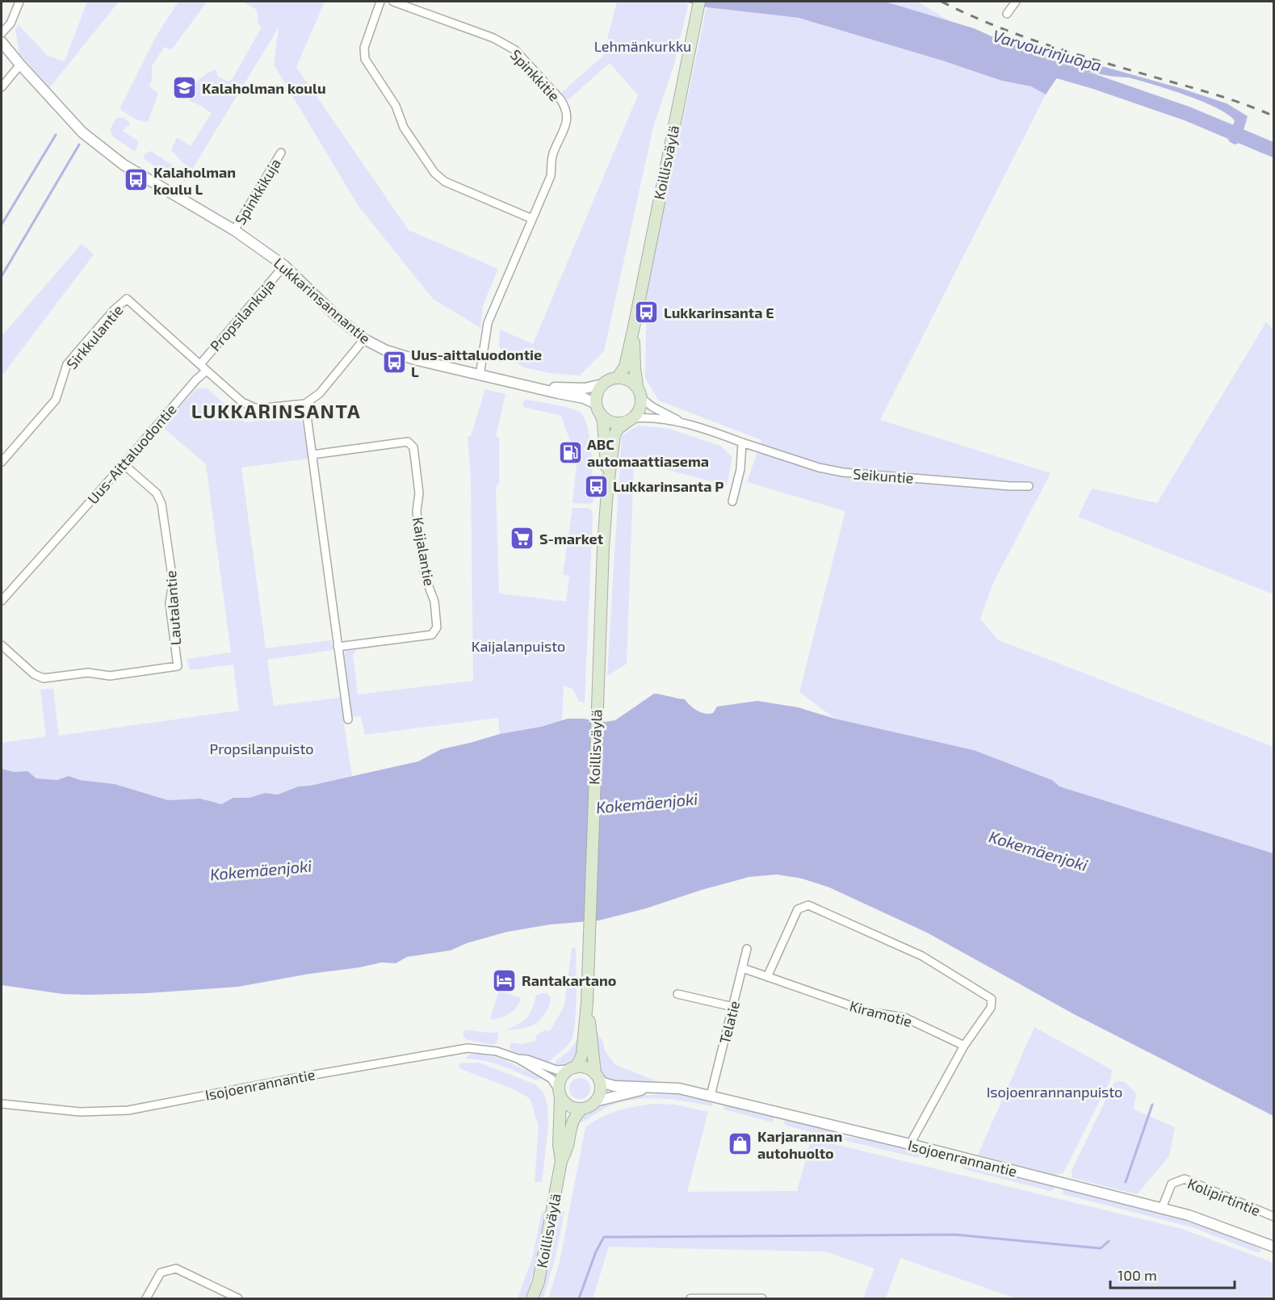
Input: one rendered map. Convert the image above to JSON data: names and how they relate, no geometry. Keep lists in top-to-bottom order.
{
  "streets": {
    "main road": ["Koillisväylä"],
    "street": [
      "Spinkkitie",
      "Spinkkikuja",
      "Lukkarinsannantie",
      "Propsilankuja",
      "Sirkkulantie",
      "Uus-Aittaluodontie",
      "Seikuntie",
      "Kaijalantie",
      "Lautalantie",
      "Kiramotie",
      "Telatie",
      "Isojoenrannantie",
      "Kolipirtintie"
    ]
  },
  "crossings": [
    ["Spinkkitie", "Lukkarinsannantie"],
    ["Koillisväylä", "Lukkarinsannantie"],
    ["Koillisväylä", "Seikuntie"],
    ["Koillisväylä", "Isojoenrannantie"],
    ["Spinkkikuja", "Lukkarinsannantie"],
    ["Lukkarinsannantie", "Propsilankuja"],
    ["Lukkarinsannantie", "Seikuntie"],
    ["Propsilankuja", "Sirkkulantie"],
    ["Sirkkulantie", "Uus-Aittaluodontie"],
    ["Uus-Aittaluodontie", "Lautalantie"],
    ["Kiramotie", "Telatie"],
    ["Telatie", "Isojoenrannantie"],
    ["Isojoenrannantie", "Kolipirtintie"]
  ],
  "districts": ["LUKKARINSANTA"],
  "water": ["Varvourinjuopa", "Kokemäenjoki"],
  "parks": [
    "Lehmänkurkku",
    "Kaijalanpuisto",
    "Propsilanpuisto",
    "Isojoenrannanpuisto"
  ],
  "places": {
    "school or university": ["Kalaholman koulu"],
    "bus stop": [
      "Kalaholman koulu L",
      "Lukkarinsanta E",
      "Uus-aittaluodontie L",
      "Lukkarinsanta P"
    ],
    "fuel station": ["ABC automaattiasema"],
    "supermarket": ["S-market"],
    "hotel": ["Rantakartano"],
    "shop": ["Karjarannan autohuolto"]
  },
  "scale_bar": "100 m"
}
